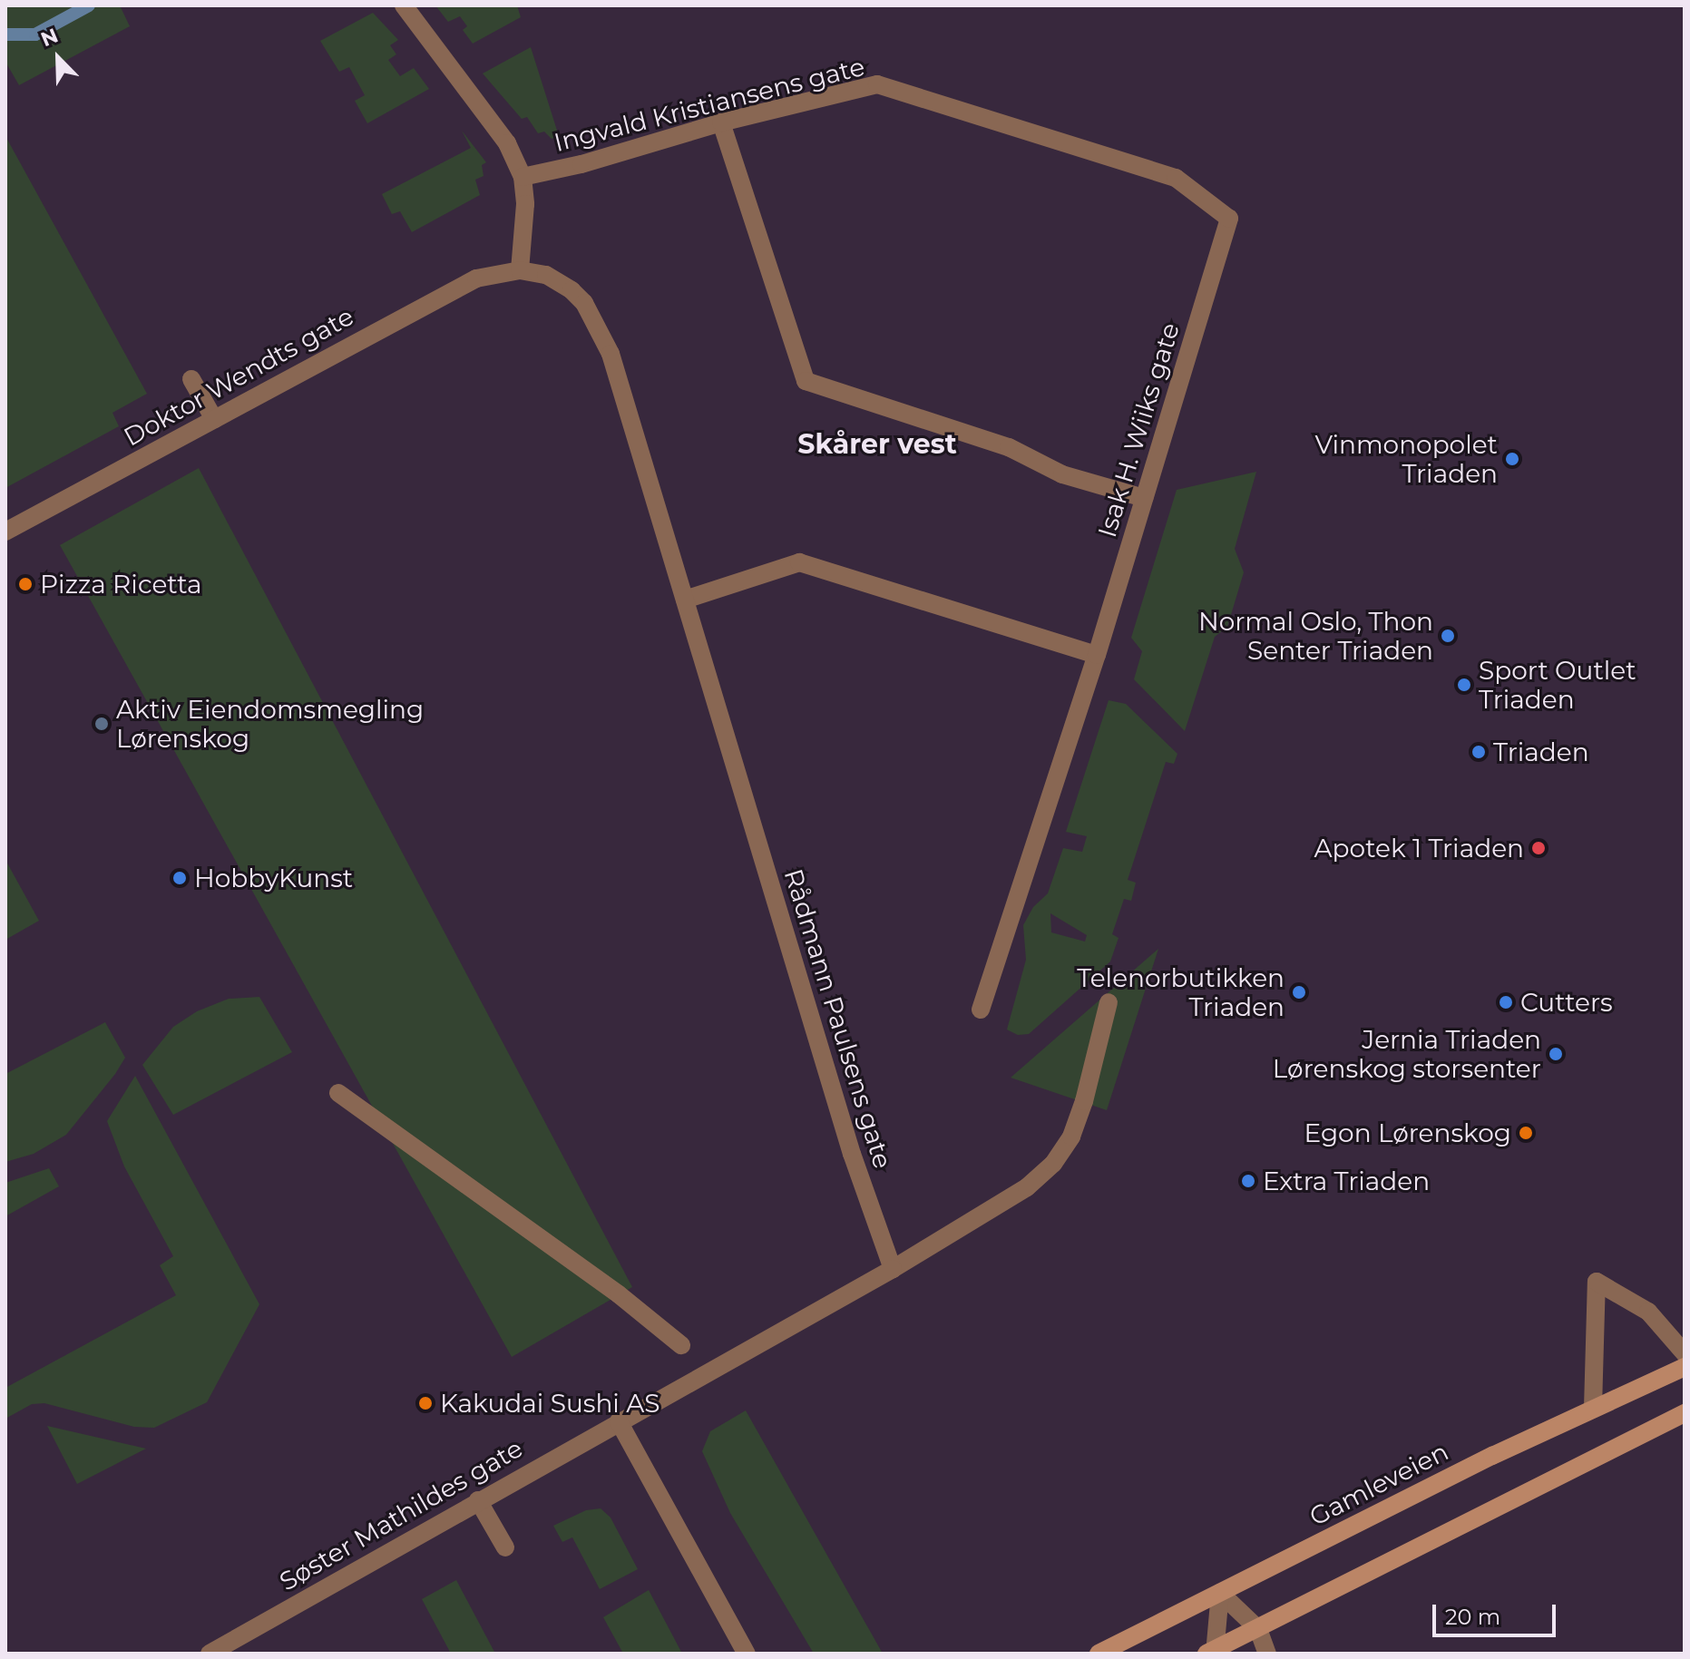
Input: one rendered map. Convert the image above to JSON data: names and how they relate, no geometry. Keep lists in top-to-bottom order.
{
  "streets": {
    "main road": ["Gamleveien"],
    "street": [
      "Ingvald Kristiansens gate",
      "Doktor Wendts gate",
      "Isak H. Wiiks gate",
      "Rådmann Paulsens gate",
      "Søster Mathildes gate"
    ]
  },
  "crossings": [
    ["Ingvald Kristiansens gate", "Isak H. Wiiks gate"],
    ["Doktor Wendts gate", "Rådmann Paulsens gate"]
  ],
  "districts": ["Skårer vest"],
  "places": [
    "Vinmonopolet Triaden",
    "Pizza Ricetta",
    "Normal Oslo, Thon Senter Triaden",
    "Sport Outlet Triaden",
    "Aktiv Eiendomsmegling Lørenskog",
    "Triaden",
    "Apotek 1 Triaden",
    "HobbyKunst",
    "Telenorbutikken Triaden",
    "Cutters",
    "Jernia Triaden Lørenskog storsenter",
    "Egon Lørenskog",
    "Extra Triaden",
    "Kakudai Sushi AS"
  ],
  "scale_bar": "20 m",
  "north": "top left"
}
